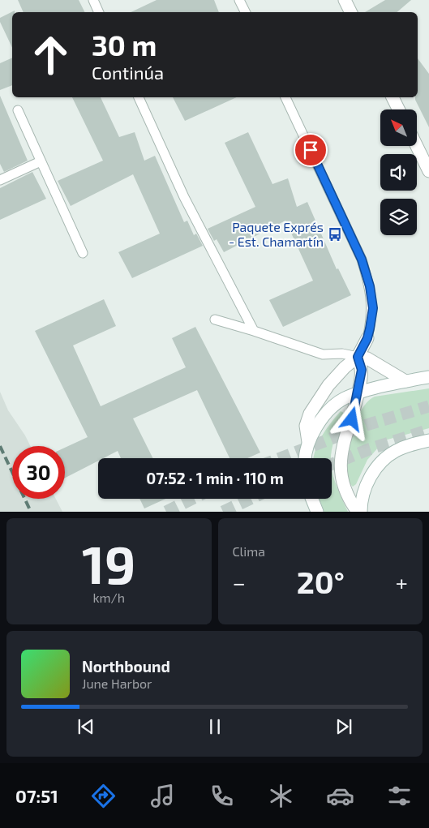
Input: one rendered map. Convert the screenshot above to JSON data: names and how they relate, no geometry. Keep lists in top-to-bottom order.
{
  "places": {
    "bus stop": ["Paquete Exprés - Est. Chamartín"]
  },
  "north": "top left",
  "page": {
    "turn": ["30 m", "Continúa"],
    "limit": "30",
    "trip": "07:52 · 1 min · 110 m",
    "tile": [
      ["19", "km/h"],
      "Clima"
    ],
    "heat": ["−", "20°", "+"],
    "song": ["Northbound", "June Harbor"],
    "tabs": "07:51"
  }
}
